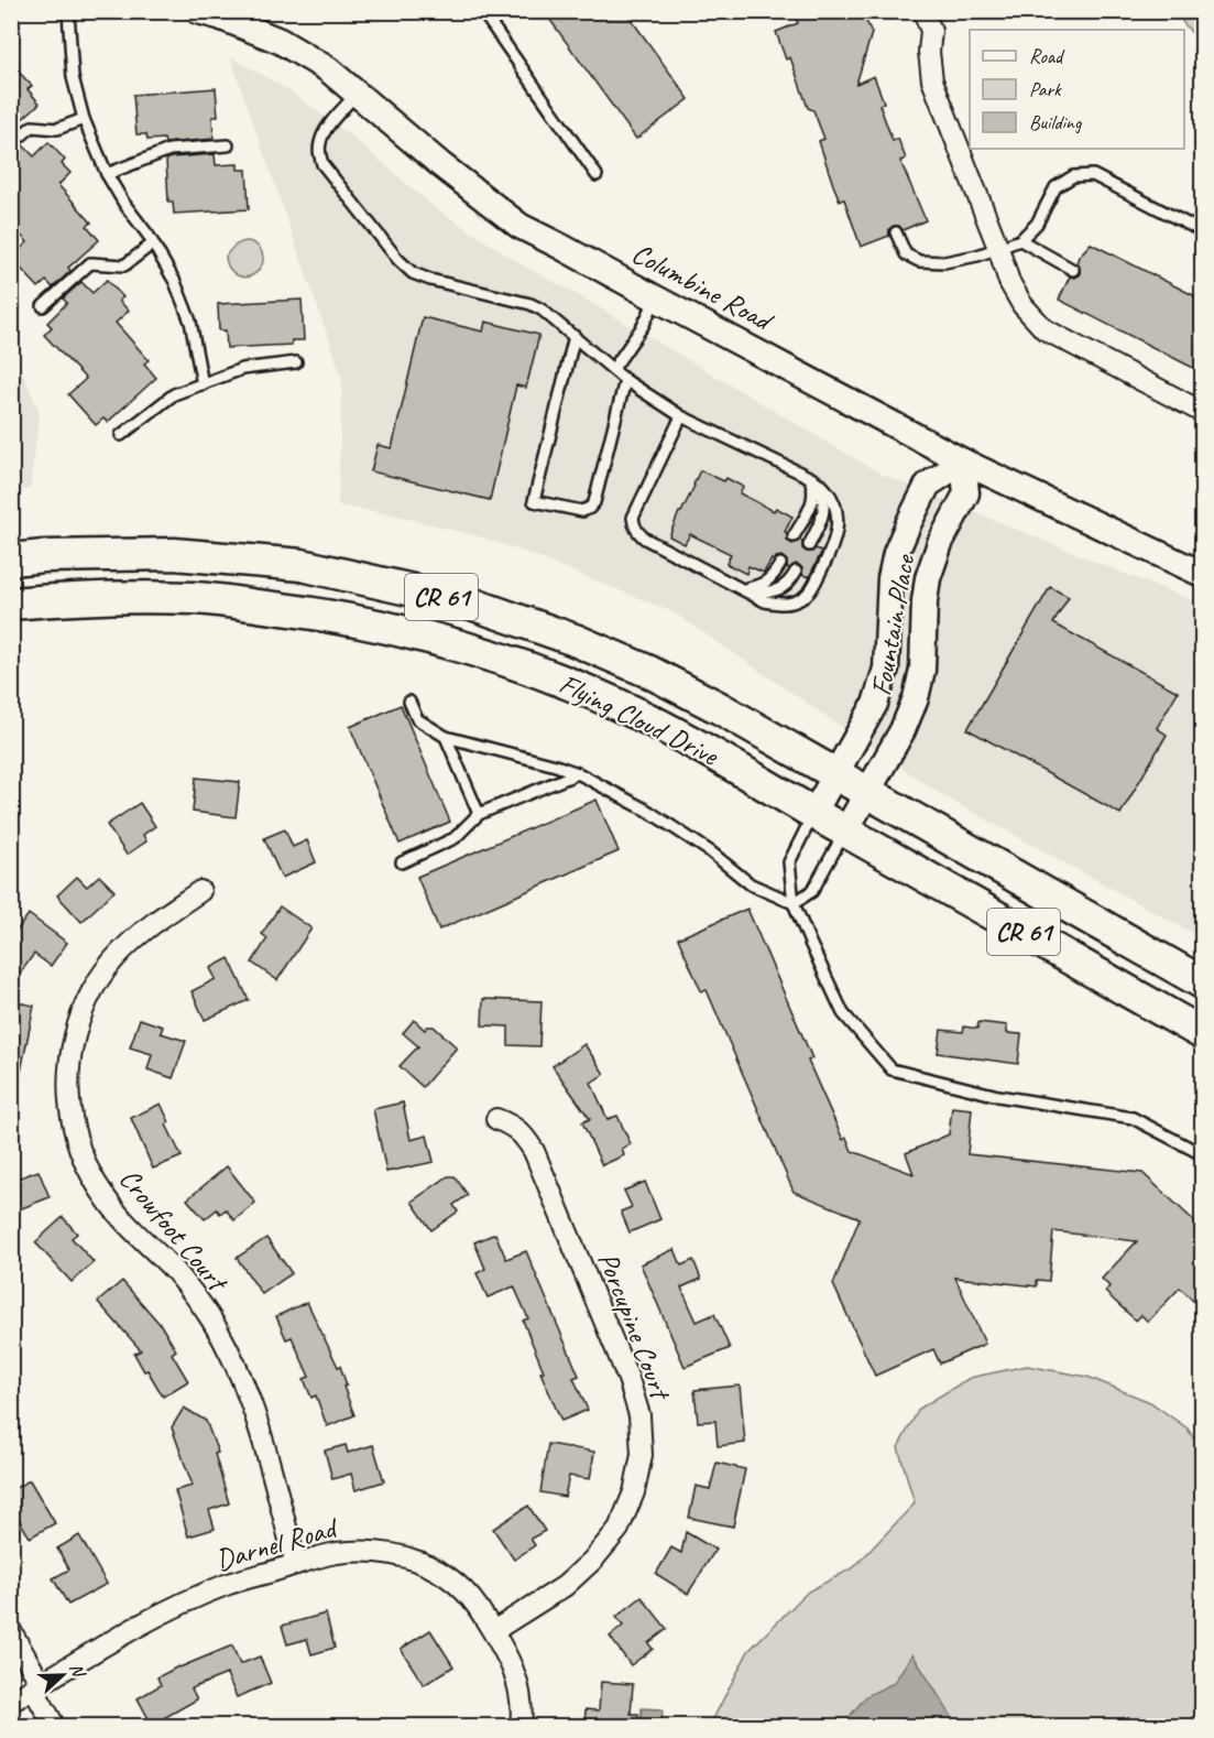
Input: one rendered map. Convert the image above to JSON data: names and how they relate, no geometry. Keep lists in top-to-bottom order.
{
  "streets": {
    "main road": ["CR 61", "Flying Cloud Drive"],
    "street": [
      "Columbine Road",
      "Fountain Place",
      "Crowfoot Court",
      "Porcupine Court",
      "Darnel Road"
    ]
  },
  "crossings": [
    ["Columbine Road", "Fountain Place"],
    ["Fountain Place", "Flying Cloud Drive"],
    ["Crowfoot Court", "Darnel Road"],
    ["Porcupine Court", "Darnel Road"]
  ],
  "legend": ["Road", "Park", "Building"],
  "north": "right"
}
